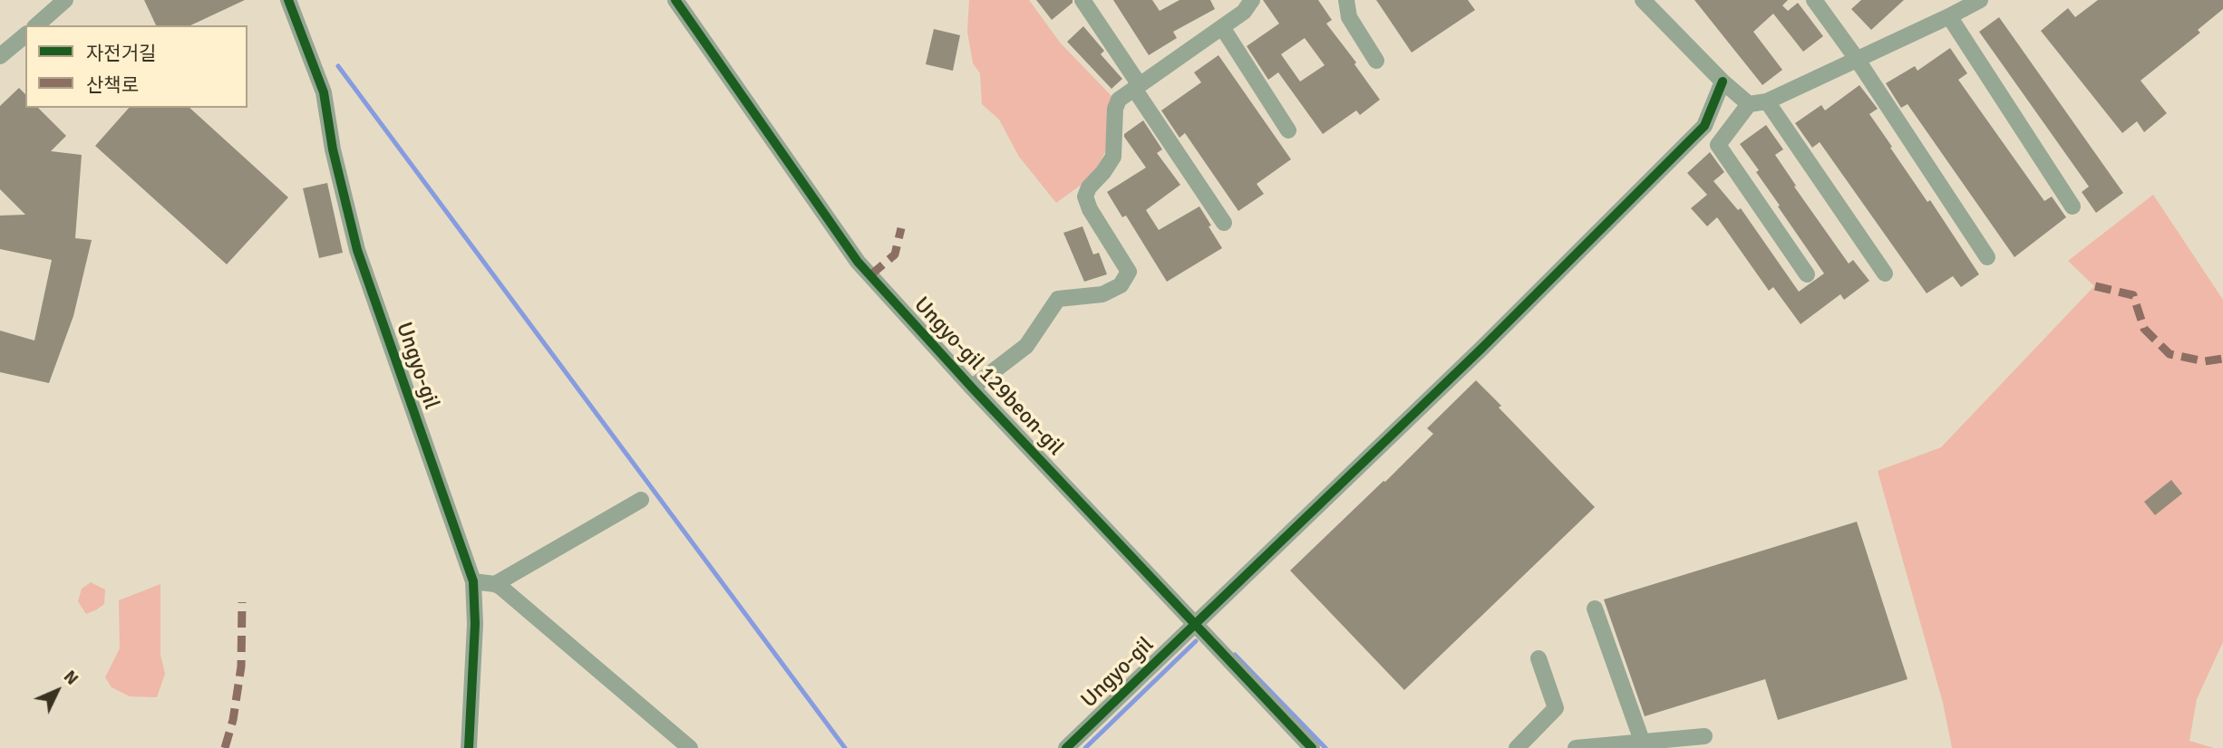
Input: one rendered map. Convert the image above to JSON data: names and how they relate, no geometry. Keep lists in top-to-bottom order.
{
  "streets": {
    "street": ["Ungyo-gil", "Ungyo-gil 129beon-gil"]
  },
  "crossings": [
    ["Ungyo-gil", "Ungyo-gil 129beon-gil"]
  ],
  "legend": ["자전거길", "산책로"],
  "north": "top right"
}
